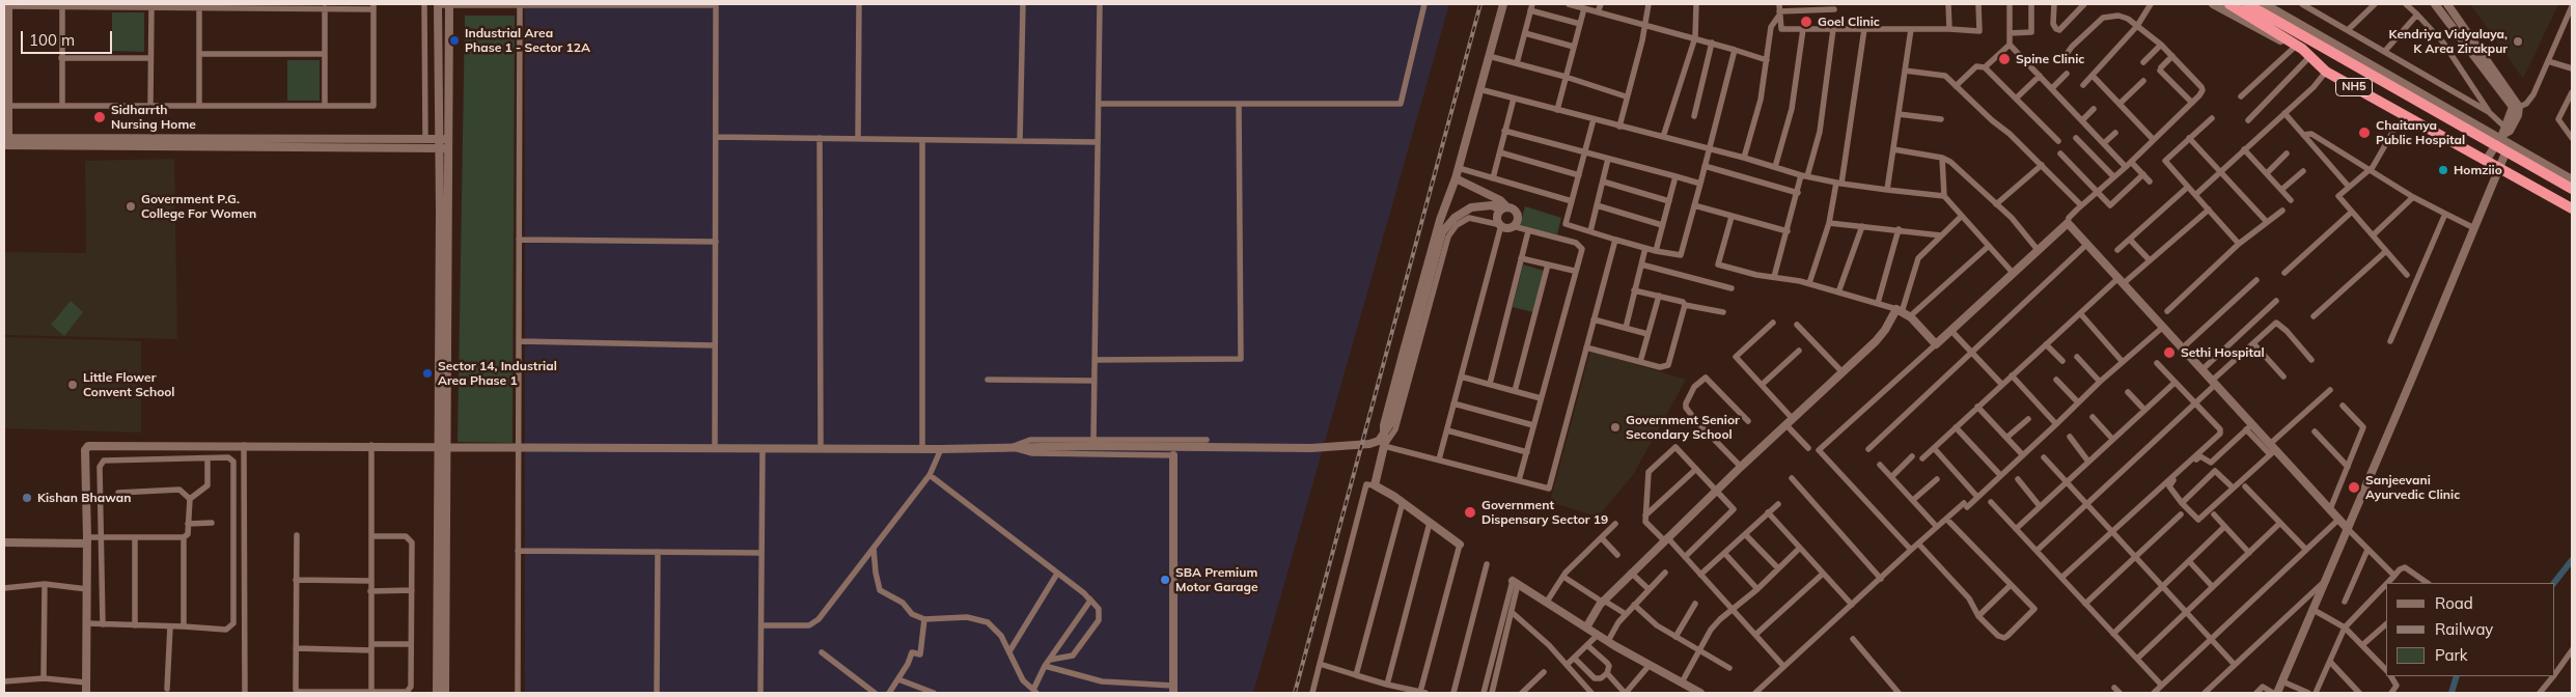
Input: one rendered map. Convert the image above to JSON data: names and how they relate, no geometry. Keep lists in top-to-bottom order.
{
  "streets": {
    "highway": ["NH5"]
  },
  "places": [
    "Goel Clinic",
    "Industrial Area Phase 1 - Sector 12A",
    "Kendriya Vidyalaya, K Area Zirakpur",
    "Spine Clinic",
    "Sidharrth Nursing Home",
    "Chaitanya Public Hospital",
    "Homziio",
    "Government P.G. College For Women",
    "Sethi Hospital",
    "Sector 14, Industrial Area Phase 1",
    "Little Flower Convent School",
    "Government Senior Secondary School",
    "Sanjeevani Ayurvedic Clinic",
    "Kishan Bhawan",
    "Government Dispensary Sector 19",
    "SBA Premium Motor Garage"
  ],
  "legend": ["Road", "Railway", "Park"],
  "scale_bar": "100 m"
}
